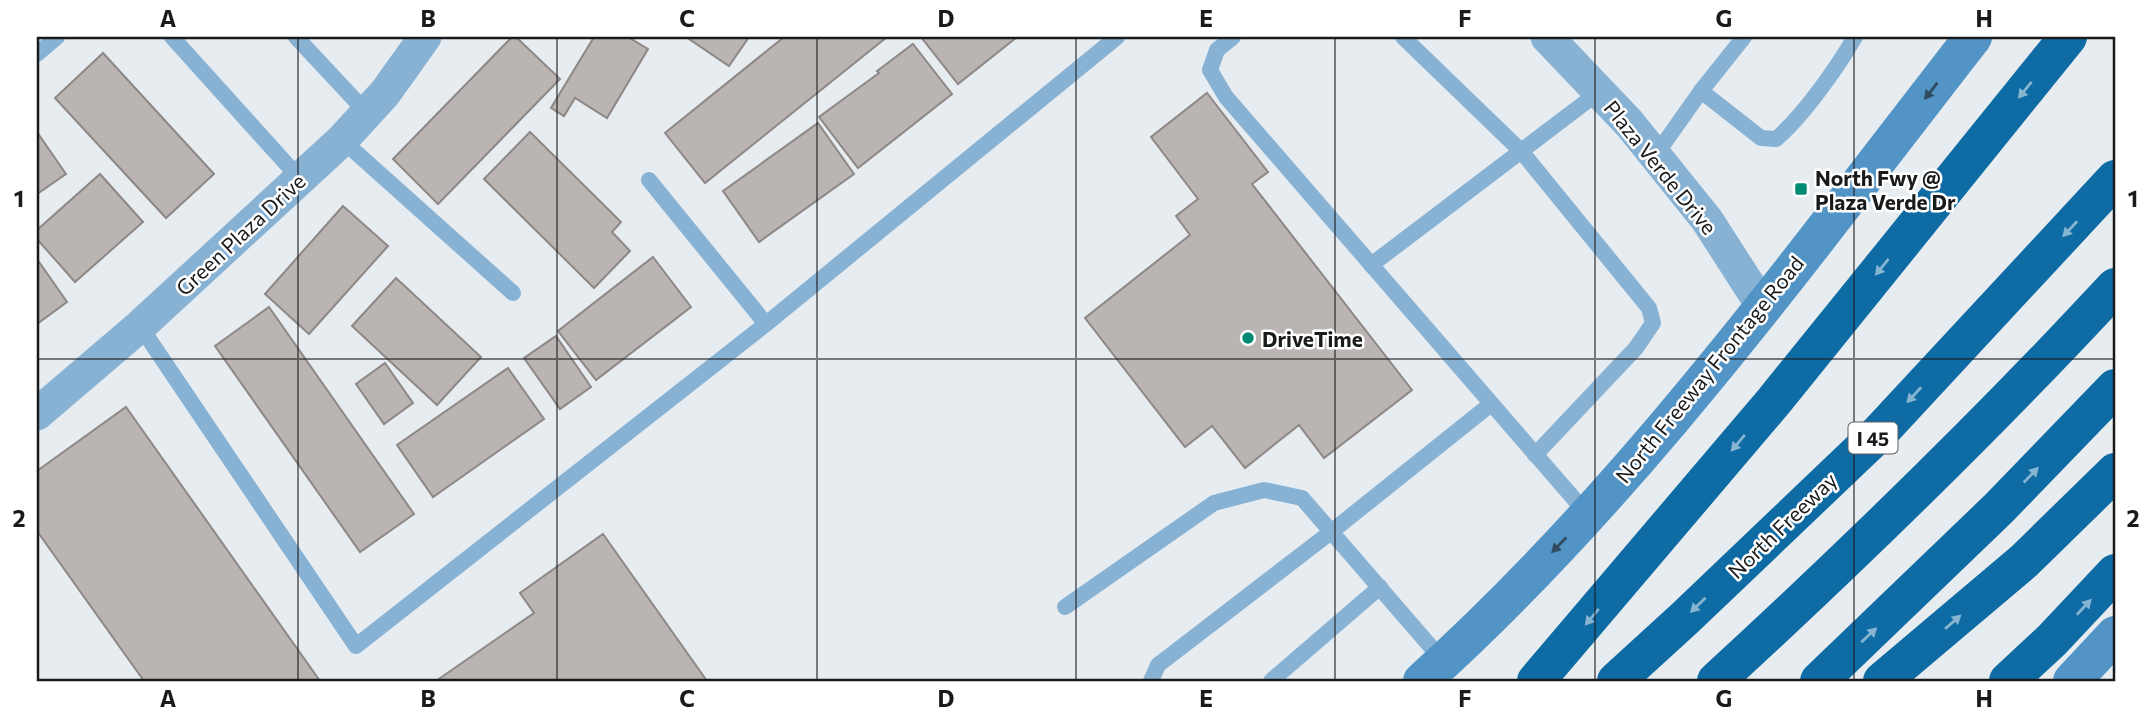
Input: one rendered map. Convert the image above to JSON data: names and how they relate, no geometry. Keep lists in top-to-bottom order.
{
  "streets": {
    "highway": ["I 45", "North Freeway"],
    "main road": ["North Freeway Frontage Road"],
    "street": ["Plaza Verde Drive", "Green Plaza Drive"]
  },
  "crossings": [
    ["Plaza Verde Drive", "North Freeway Frontage Road"]
  ],
  "one_way": ["North Freeway Frontage Road"],
  "places": {
    "transit": ["North Fwy @ Plaza Verde Dr"],
    "other": ["DriveTime"]
  },
  "grid": {
    "columns": [
      "A",
      "B",
      "C",
      "D",
      "E",
      "F",
      "G",
      "H"
    ],
    "rows": ["1", "2"]
  }
}
